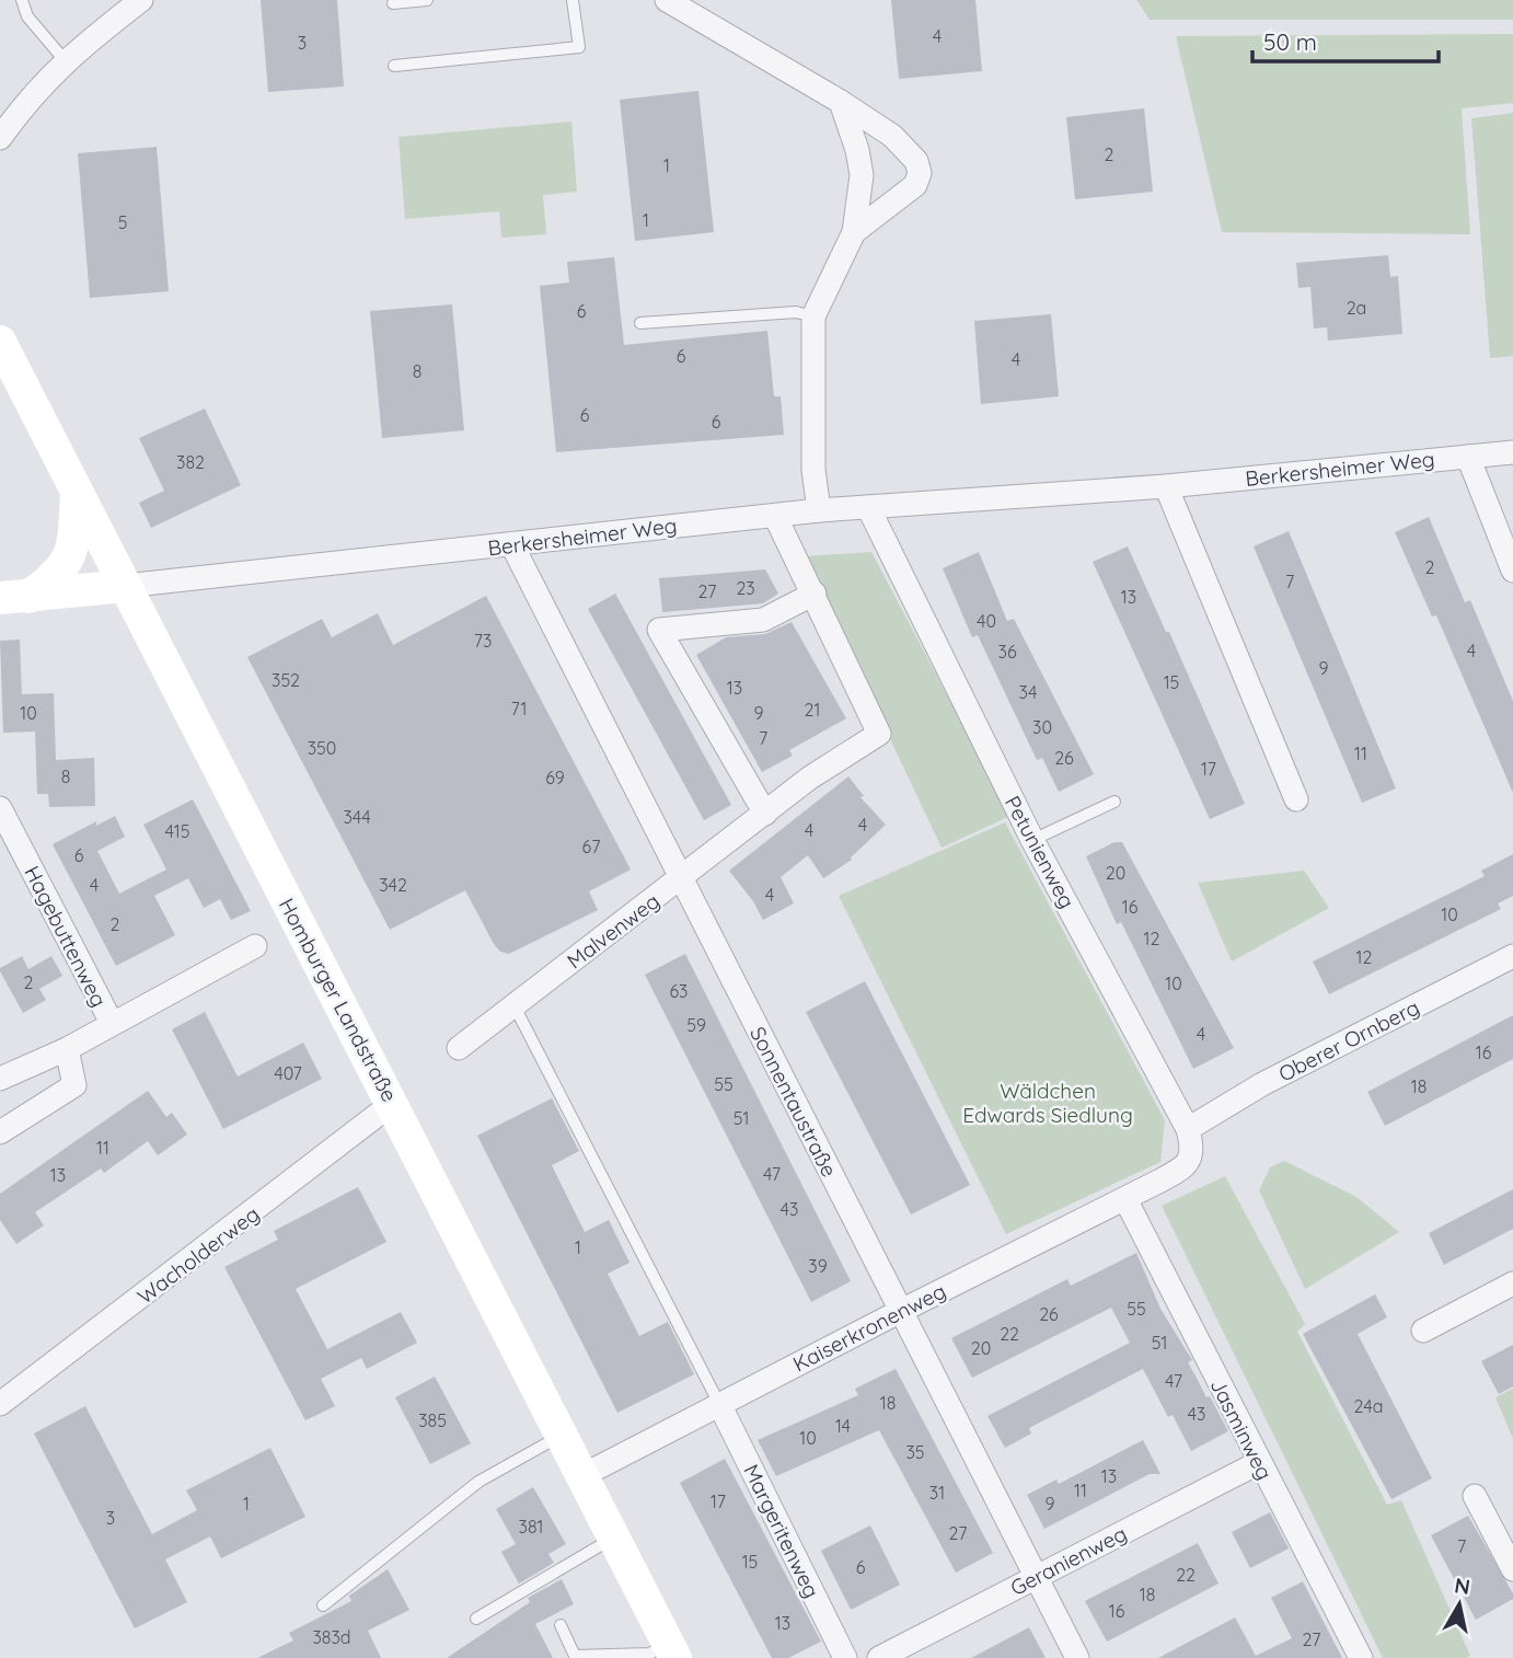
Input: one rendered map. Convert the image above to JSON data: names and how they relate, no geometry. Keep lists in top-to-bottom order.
{
  "streets": {
    "street": [
      "Berkersheimer Weg",
      "Petunienweg",
      "Malvenweg",
      "Hagebuttenweg",
      "Homburger Landstraße",
      "Oberer Ornberg",
      "Sonnentaustraße",
      "Wacholderweg",
      "Kaiserkronenweg",
      "Jasminweg",
      "Margeritenweg",
      "Geranienweg"
    ]
  },
  "crossings": [
    ["Berkersheimer Weg", "Petunienweg"],
    ["Berkersheimer Weg", "Malvenweg"],
    ["Berkersheimer Weg", "Homburger Landstraße"],
    ["Berkersheimer Weg", "Sonnentaustraße"],
    ["Petunienweg", "Oberer Ornberg"],
    ["Petunienweg", "Kaiserkronenweg"],
    ["Malvenweg", "Sonnentaustraße"],
    ["Homburger Landstraße", "Wacholderweg"],
    ["Homburger Landstraße", "Kaiserkronenweg"],
    ["Oberer Ornberg", "Kaiserkronenweg"],
    ["Sonnentaustraße", "Kaiserkronenweg"],
    ["Sonnentaustraße", "Geranienweg"],
    ["Kaiserkronenweg", "Jasminweg"],
    ["Kaiserkronenweg", "Margeritenweg"],
    ["Jasminweg", "Geranienweg"]
  ],
  "parks": ["Wäldchen Edwards Siedlung"],
  "house_numbers": [
    "4",
    "3",
    "2",
    "1",
    "1",
    "5",
    "2a",
    "6",
    "6",
    "4",
    "8",
    "6",
    "6",
    "382",
    "2",
    "7",
    "23",
    "27",
    "13",
    "40",
    "73",
    "4",
    "36",
    "9",
    "352",
    "15",
    "13",
    "34",
    "71",
    "21",
    "10",
    "9",
    "30",
    "7",
    "350",
    "11",
    "26",
    "17",
    "8",
    "69",
    "344",
    "4",
    "4",
    "415",
    "67",
    "6",
    "20",
    "4",
    "342",
    "4",
    "16",
    "10",
    "2",
    "12",
    "12",
    "2",
    "10",
    "63",
    "59",
    "4",
    "16",
    "407",
    "55",
    "18",
    "51",
    "11",
    "47",
    "13",
    "43",
    "1",
    "39",
    "55",
    "26",
    "22",
    "51",
    "20",
    "47",
    "18",
    "24a",
    "43",
    "385",
    "14",
    "10",
    "35",
    "13",
    "11",
    "31",
    "17",
    "1",
    "9",
    "3",
    "381",
    "27",
    "7",
    "15",
    "6",
    "22",
    "18",
    "16",
    "13",
    "383d",
    "27"
  ],
  "scale_bar": "50 m",
  "north": "top"
}
